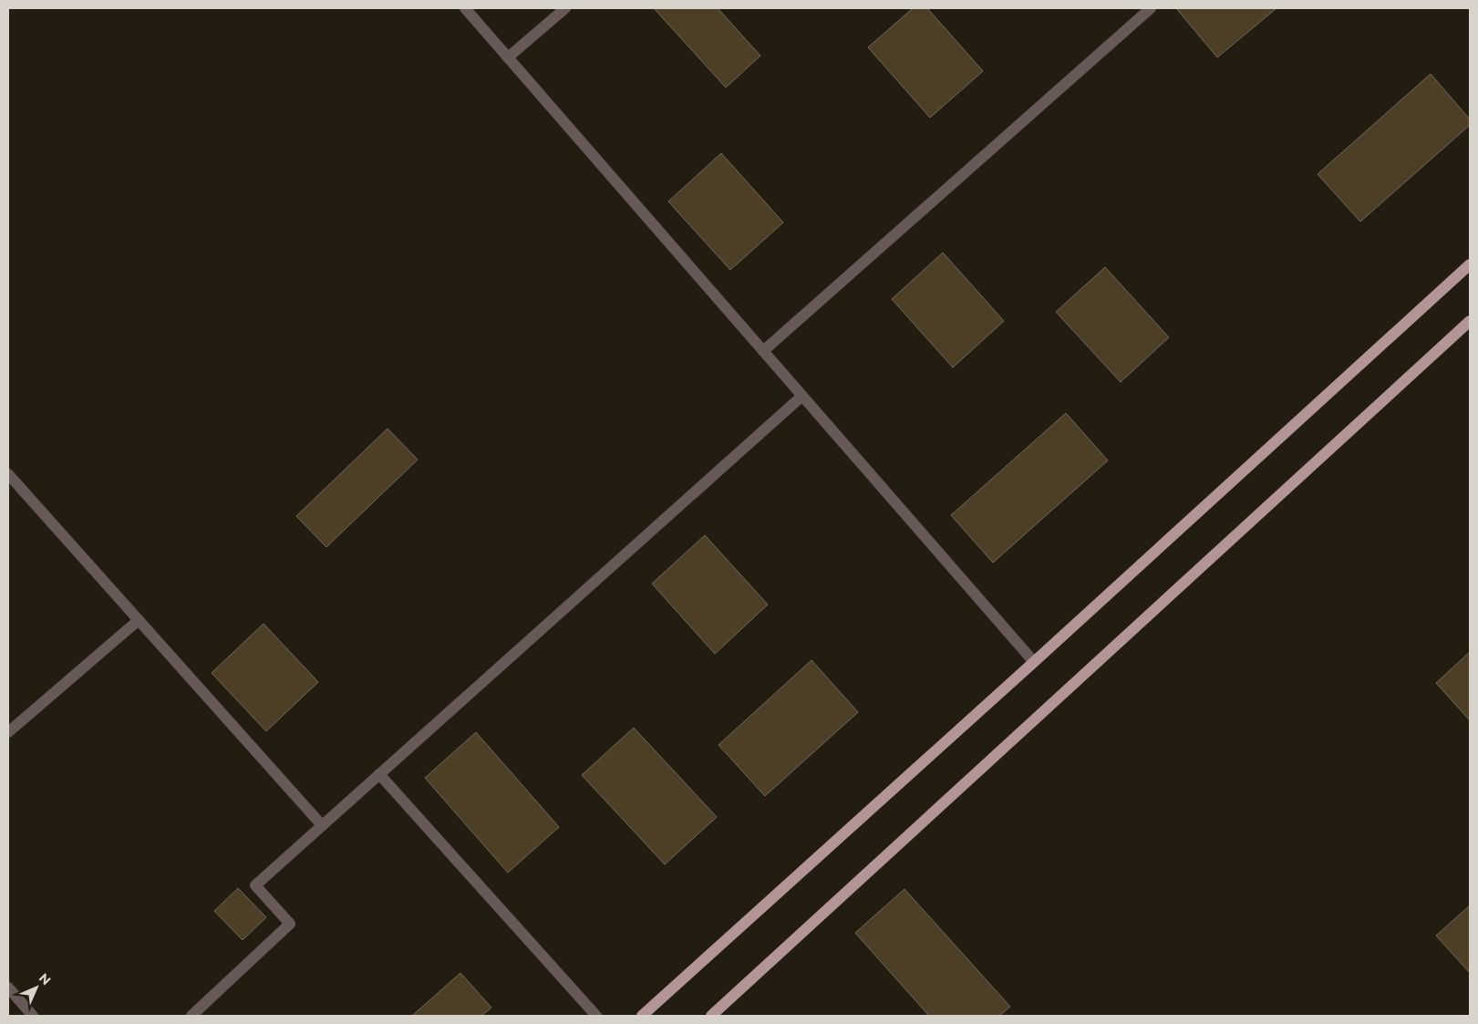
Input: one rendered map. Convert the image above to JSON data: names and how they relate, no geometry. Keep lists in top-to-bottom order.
{
  "north": "top right"
}
